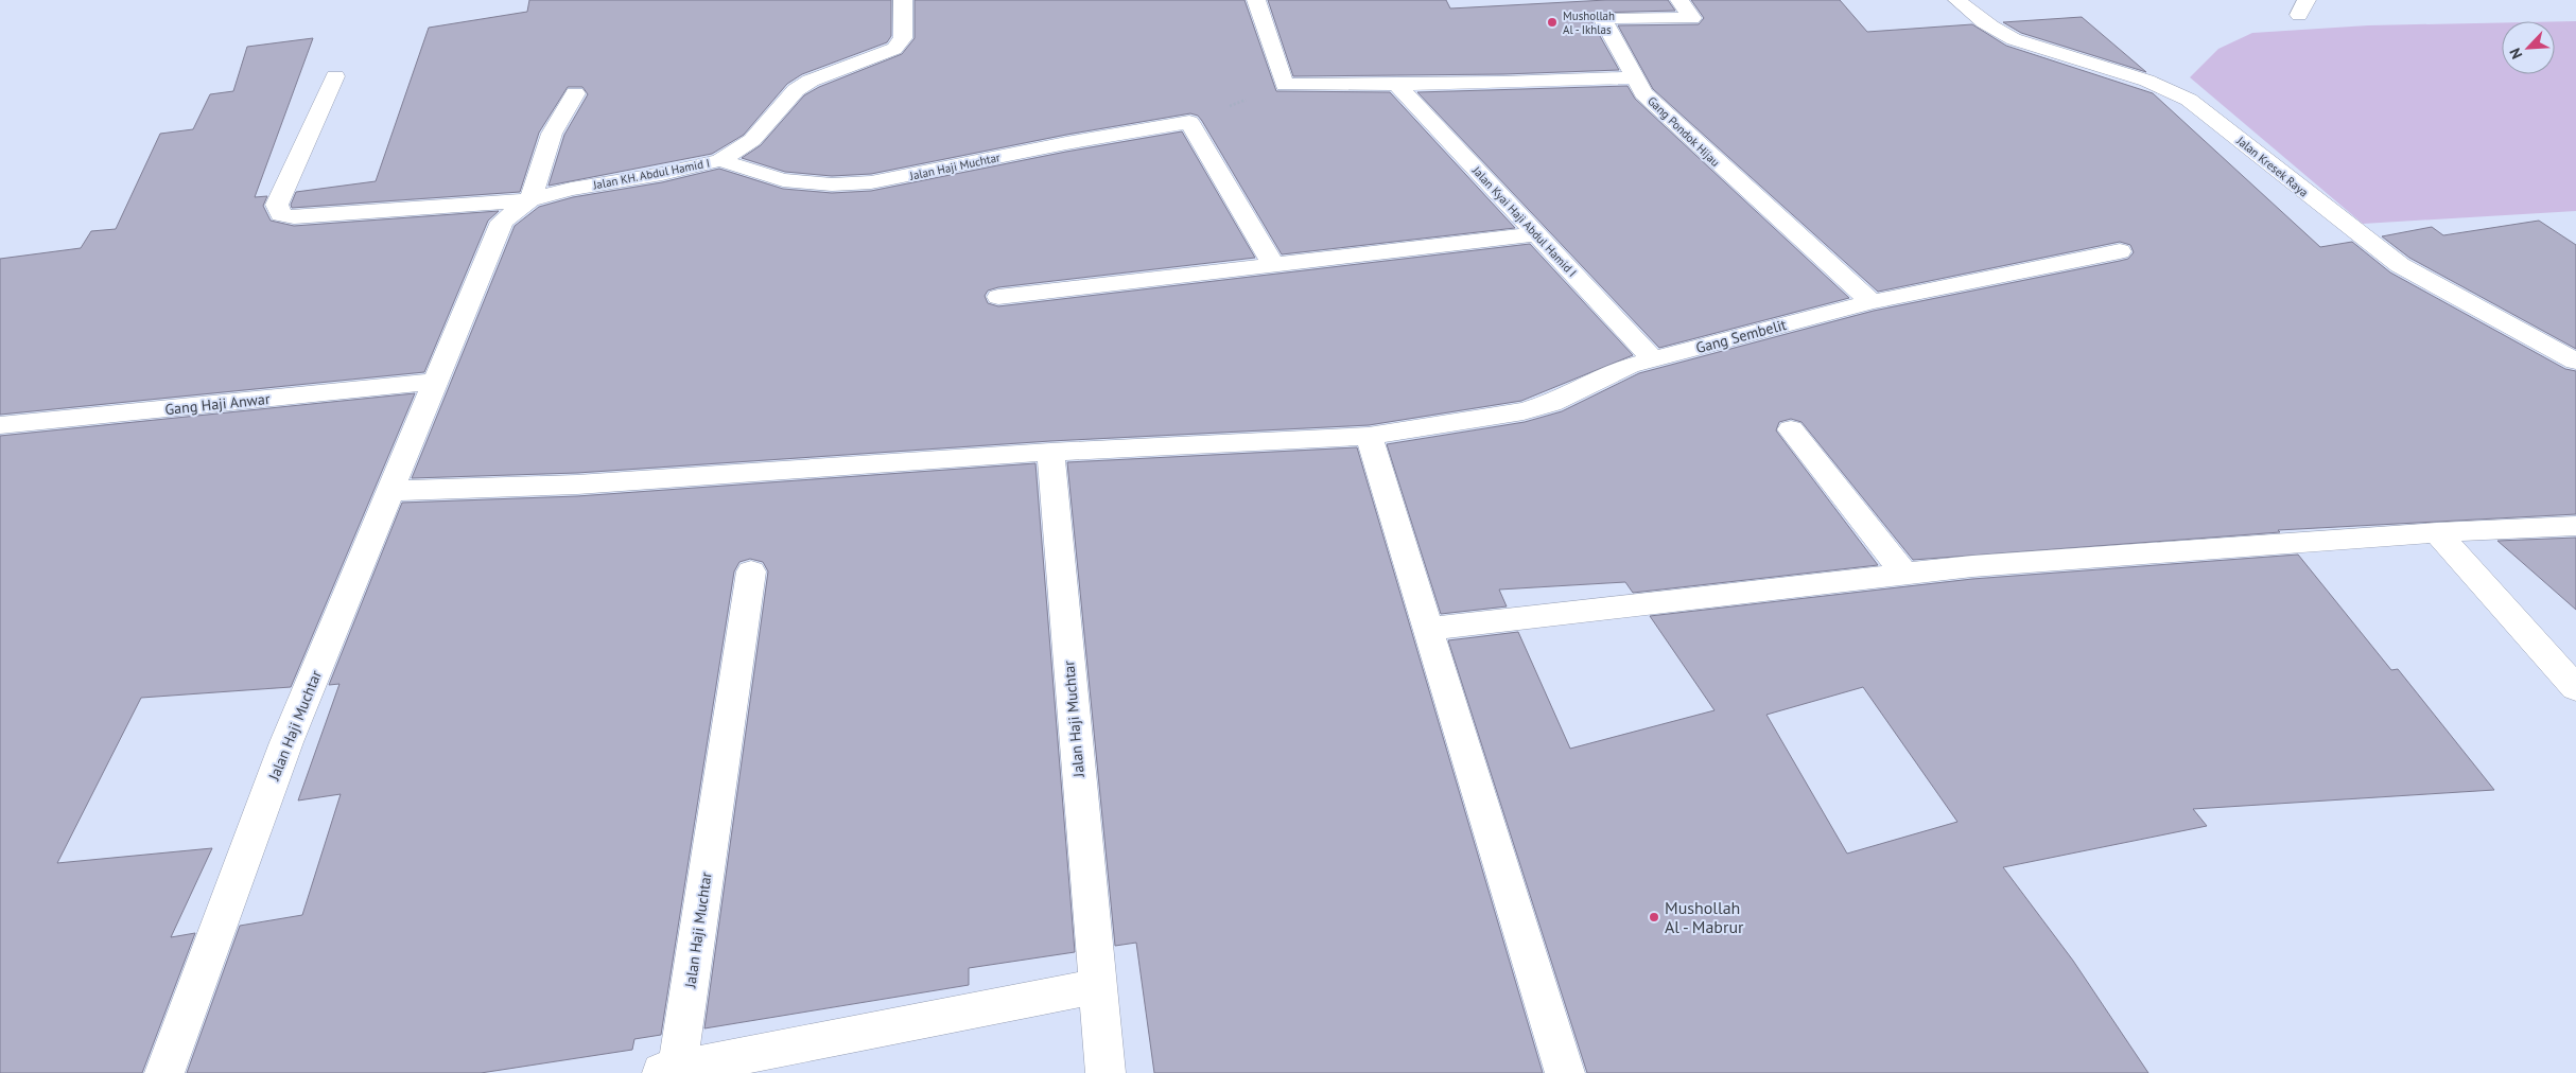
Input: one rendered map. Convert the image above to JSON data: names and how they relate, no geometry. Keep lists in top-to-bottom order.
{
  "streets": {
    "street": [
      "Gang Pondok Hijau",
      "Jalan Haji Muchtar",
      "Jalan Kresek Raya",
      "Jalan KH. Abdul Hamid I",
      "Jalan Kyai Haji Abdul Hamid I",
      "Gang Sembelit",
      "Gang Haji Anwar"
    ]
  },
  "crossings": [
    ["Gang Pondok Hijau", "Gang Sembelit"],
    ["Jalan Haji Muchtar", "Jalan KH. Abdul Hamid I"],
    ["Jalan Haji Muchtar", "Gang Sembelit"],
    ["Jalan Haji Muchtar", "Gang Haji Anwar"],
    ["Jalan KH. Abdul Hamid I", "Gang Haji Anwar"],
    ["Jalan Kyai Haji Abdul Hamid I", "Gang Sembelit"]
  ],
  "places": ["Mushollah Al - Ikhlas", "Mushollah Al - Mabrur"],
  "north": "bottom left"
}
